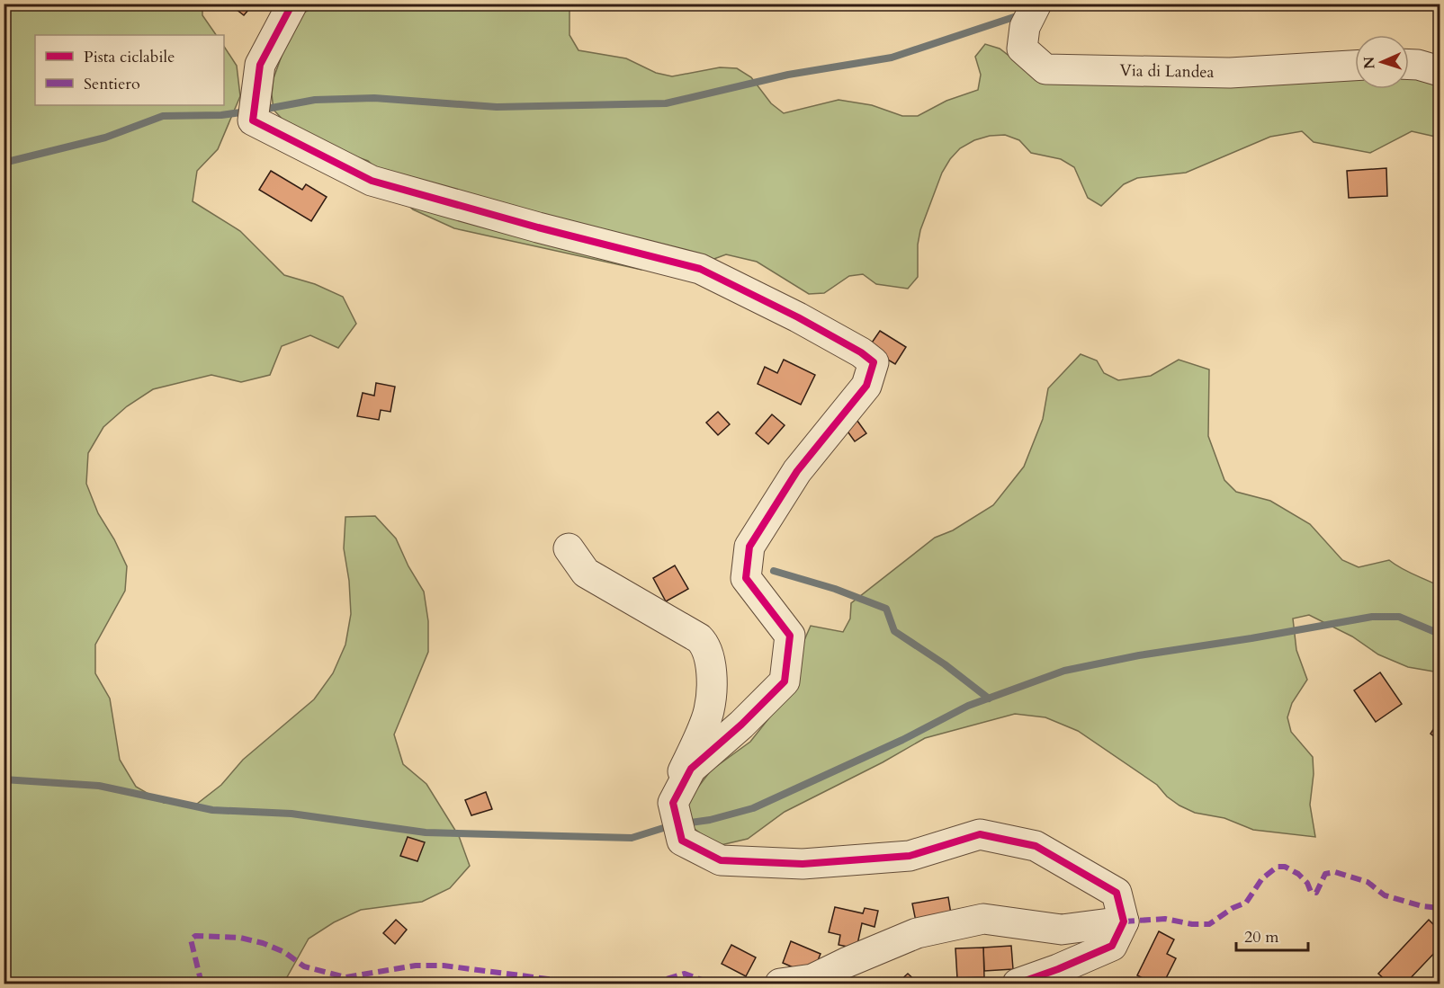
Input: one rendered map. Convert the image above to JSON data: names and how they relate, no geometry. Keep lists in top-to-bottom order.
{
  "streets": {
    "street": ["Via di Landea"]
  },
  "legend": ["Pista ciclabile", "Sentiero"],
  "scale_bar": "20 m",
  "north": "left"
}
